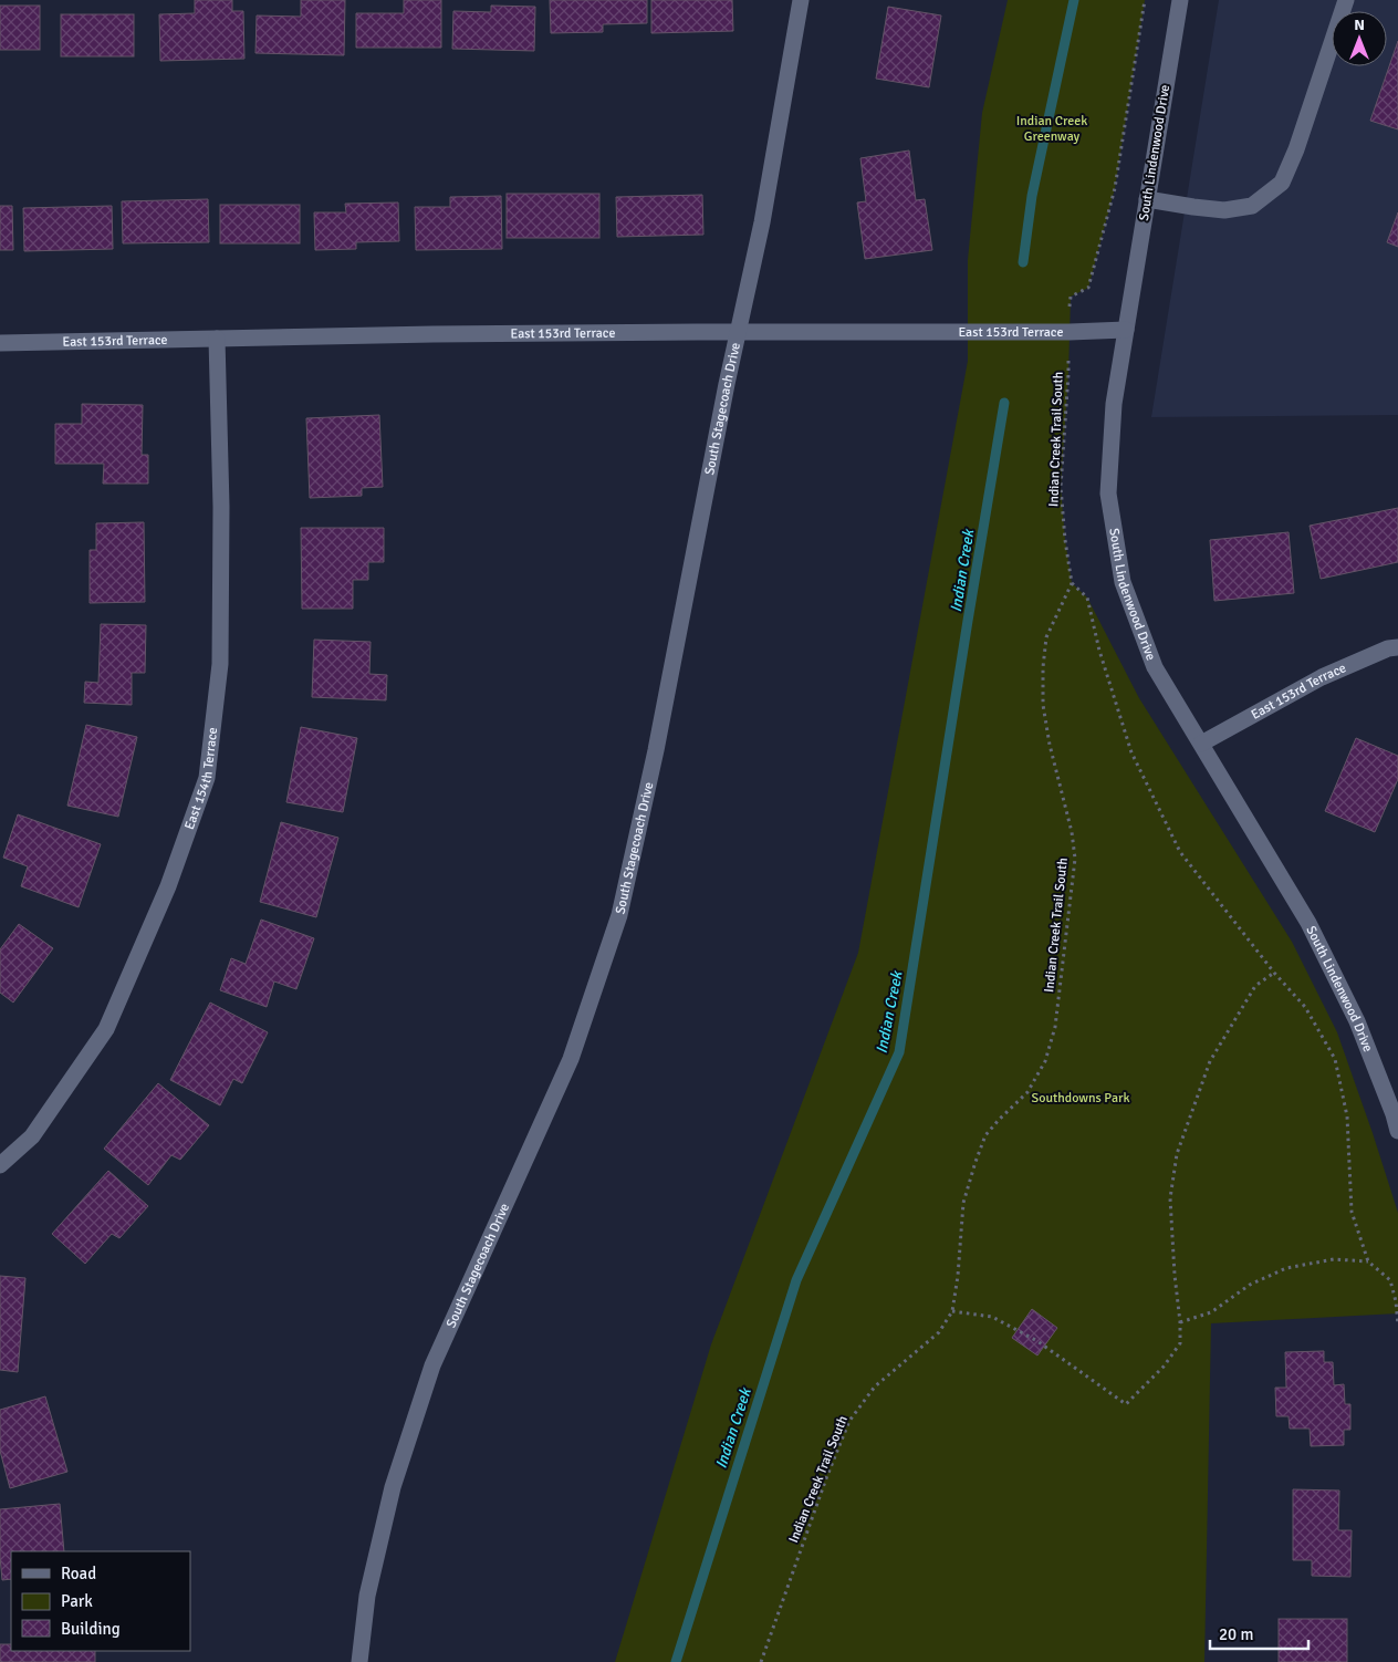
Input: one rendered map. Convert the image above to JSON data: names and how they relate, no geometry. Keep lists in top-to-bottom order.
{
  "streets": {
    "street": [
      "South Lindenwood Drive",
      "East 153rd Terrace",
      "South Stagecoach Drive",
      "East 154th Terrace"
    ],
    "path": ["Indian Creek Trail South"]
  },
  "crossings": [
    ["South Lindenwood Drive", "East 153rd Terrace"],
    ["East 153rd Terrace", "South Stagecoach Drive"],
    ["East 153rd Terrace", "Indian Creek Trail South"],
    ["East 153rd Terrace", "East 154th Terrace"]
  ],
  "water": ["Indian Creek"],
  "parks": ["Indian Creek Greenway", "Southdowns Park"],
  "legend": ["Road", "Park", "Building"],
  "scale_bar": "20 m",
  "north": "top"
}
